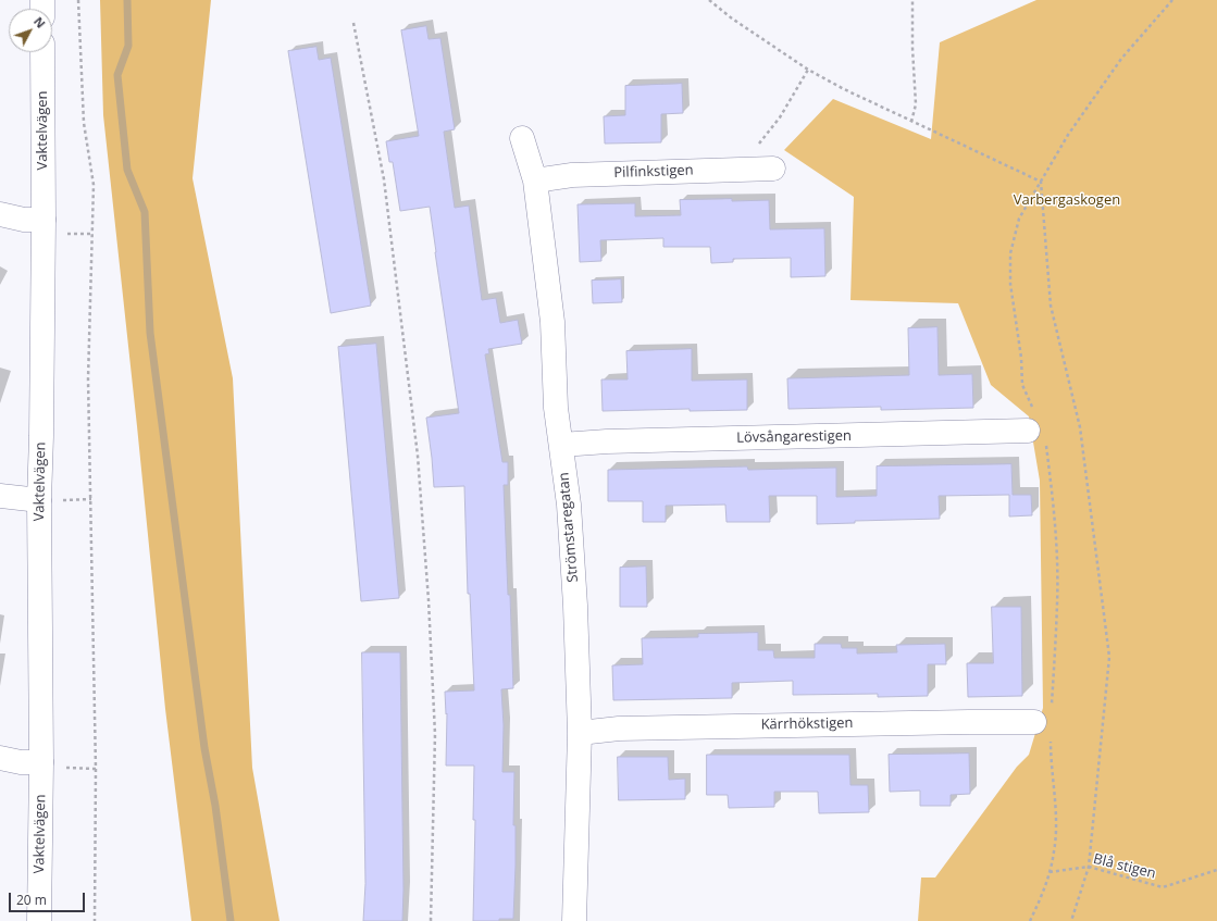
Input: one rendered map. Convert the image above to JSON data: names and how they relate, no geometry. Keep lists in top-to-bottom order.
{
  "streets": {
    "street": [
      "Vaktelvägen",
      "Pilfinkstigen",
      "Lövsångarestigen",
      "Strömstaregatan",
      "Kärrhökstigen"
    ],
    "path": ["Blå stigen"]
  },
  "crossings": [
    ["Pilfinkstigen", "Strömstaregatan"],
    ["Lövsångarestigen", "Strömstaregatan"],
    ["Strömstaregatan", "Kärrhökstigen"]
  ],
  "parks": ["Varbergaskogen"],
  "scale_bar": "20 m",
  "north": "top right"
}
